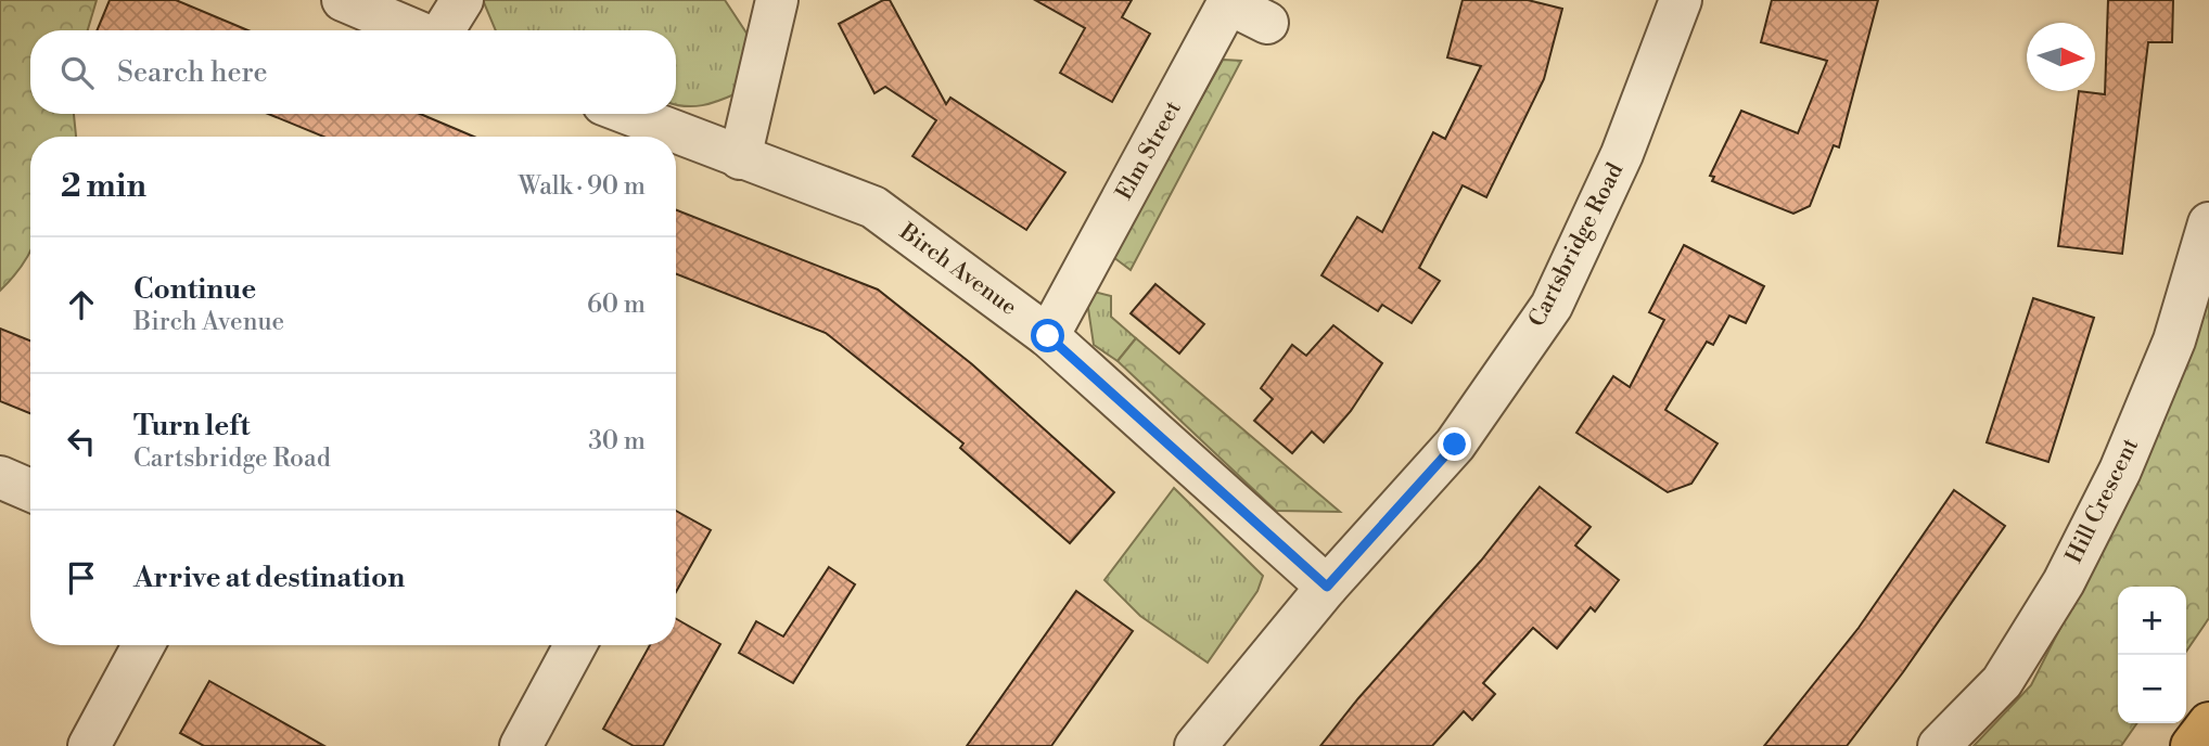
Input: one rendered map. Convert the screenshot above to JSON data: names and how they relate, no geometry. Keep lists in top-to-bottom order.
{
  "streets": {
    "street": [
      "Elm Street",
      "Cartsbridge Road",
      "Birch Avenue",
      "Hill Crescent"
    ]
  },
  "crossings": [
    ["Elm Street", "Birch Avenue"],
    ["Cartsbridge Road", "Birch Avenue"]
  ],
  "north": "right",
  "page": {
    "search": "Search here",
    "heading": ["2 min", "Walk · 90 m"],
    "list": [
      ["Continue", "Birch Avenue", "60 m"],
      ["Turn left", "Cartsbridge Road", "30 m"],
      "Arrive at destination"
    ],
    "map_buttons": ["+", "−"]
  }
}
